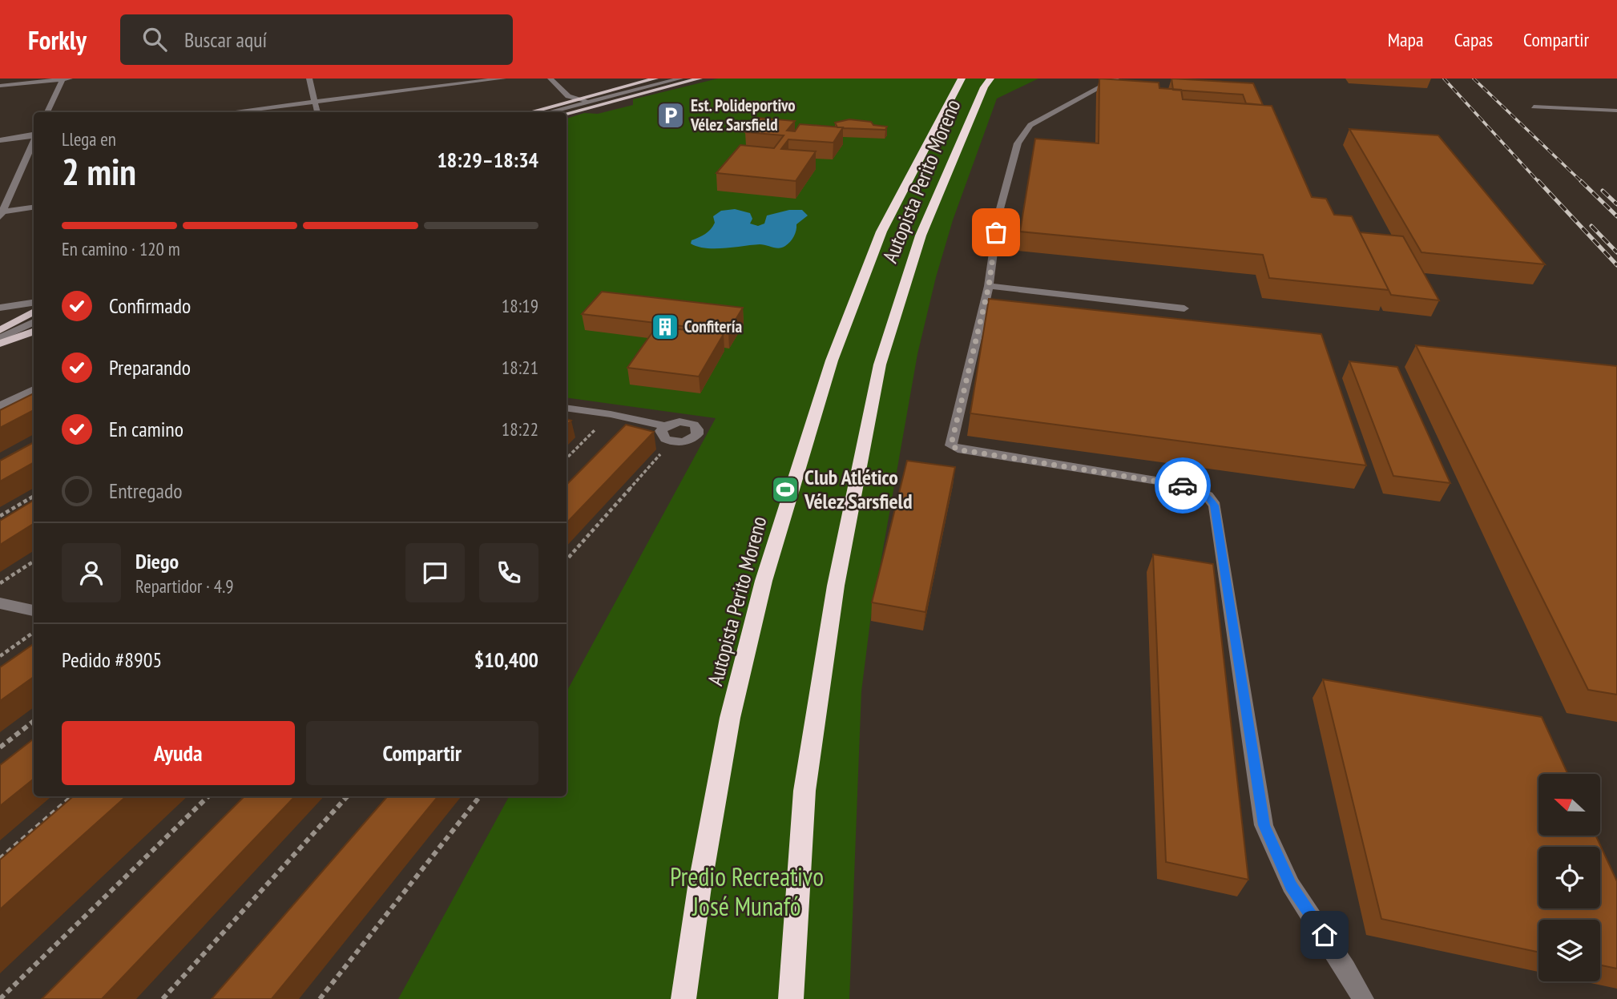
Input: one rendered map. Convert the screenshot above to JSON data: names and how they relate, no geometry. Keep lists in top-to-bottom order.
{
  "streets": {
    "highway": ["Autopista Perito Moreno"]
  },
  "parks": ["Predio Recreativo José Munafó"],
  "places": {
    "parking": ["Est. Polideportivo Vélez Sarsfield"],
    "building": ["Confitería"],
    "sports": ["Club Atlético Vélez Sarsfield"]
  },
  "north": "left",
  "page": {
    "header": "Forkly",
    "search": "Buscar aquí",
    "nav": ["Mapa", "Capas", "Compartir"],
    "heading": ["2 min", "Llega en", "18:29–18:34"],
    "panel": [
      "Diego",
      "Repartidor · 4.9",
      "Pedido #8905",
      "$10,400"
    ],
    "bar": "En camino · 120 m",
    "list": [
      ["Confirmado", "18:19"],
      ["Preparando", "18:21"],
      ["En camino", "18:22"],
      "Entregado"
    ],
    "buttons": ["Ayuda", "Compartir"]
  }
}
